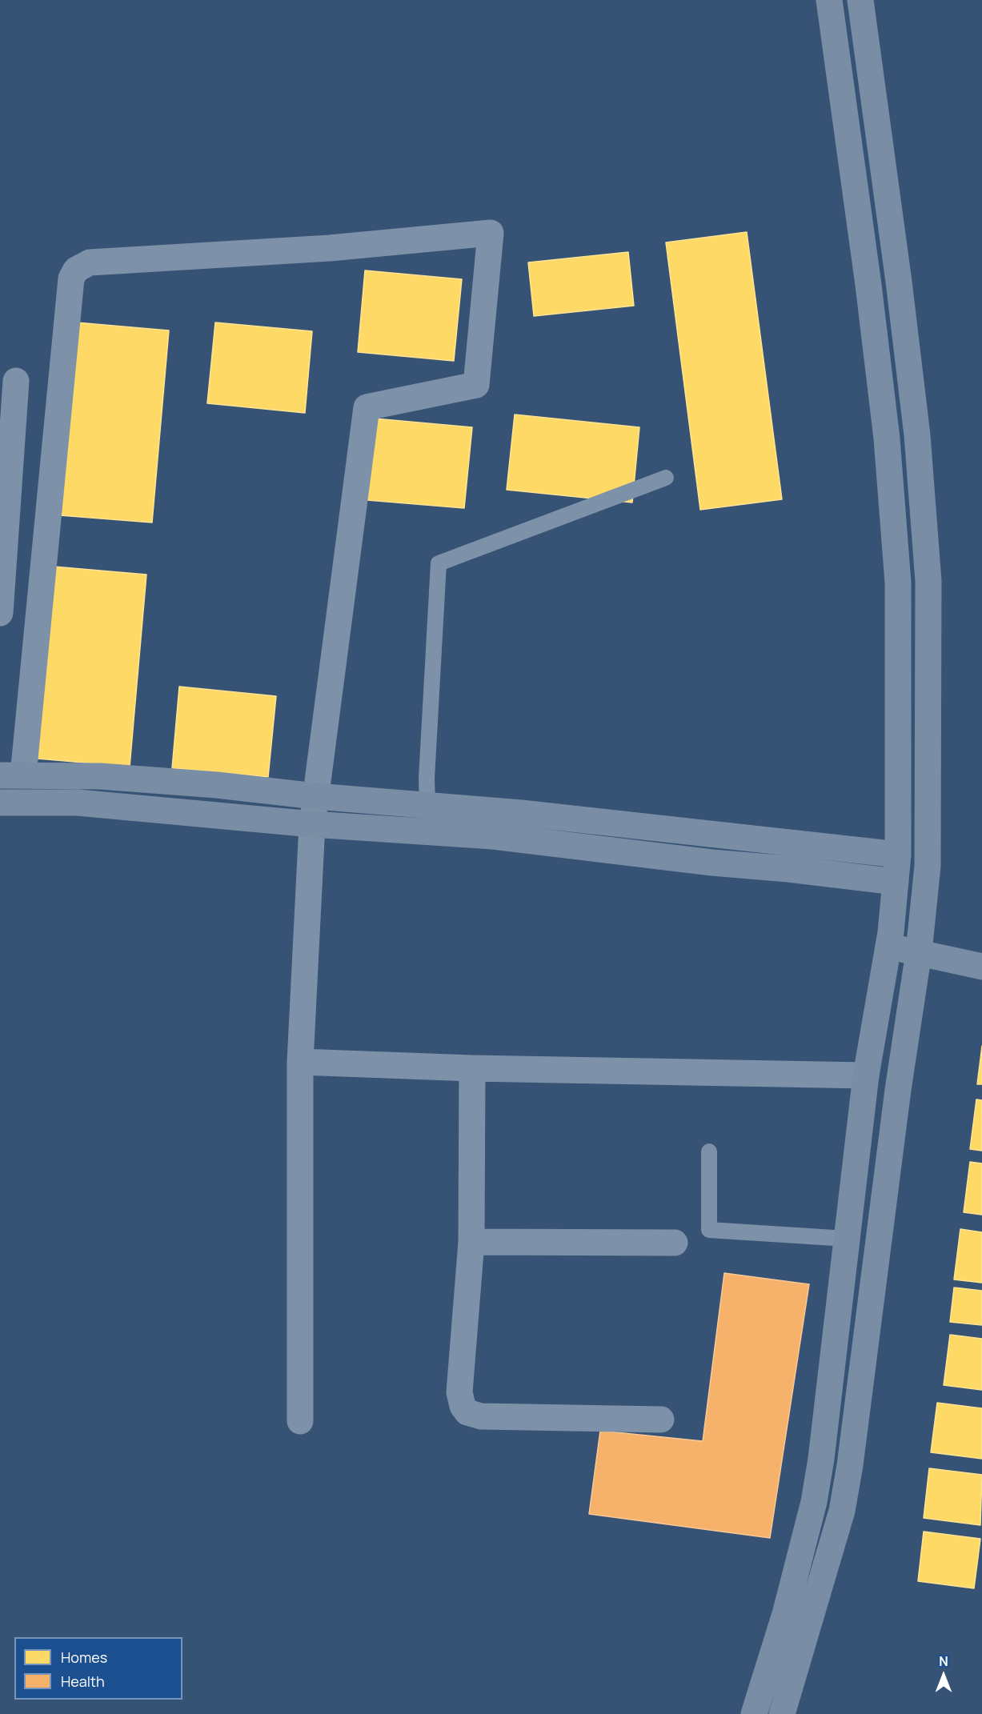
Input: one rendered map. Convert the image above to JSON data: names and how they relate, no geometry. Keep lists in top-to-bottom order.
{
  "legend": ["Homes", "Health"],
  "north": "top"
}
